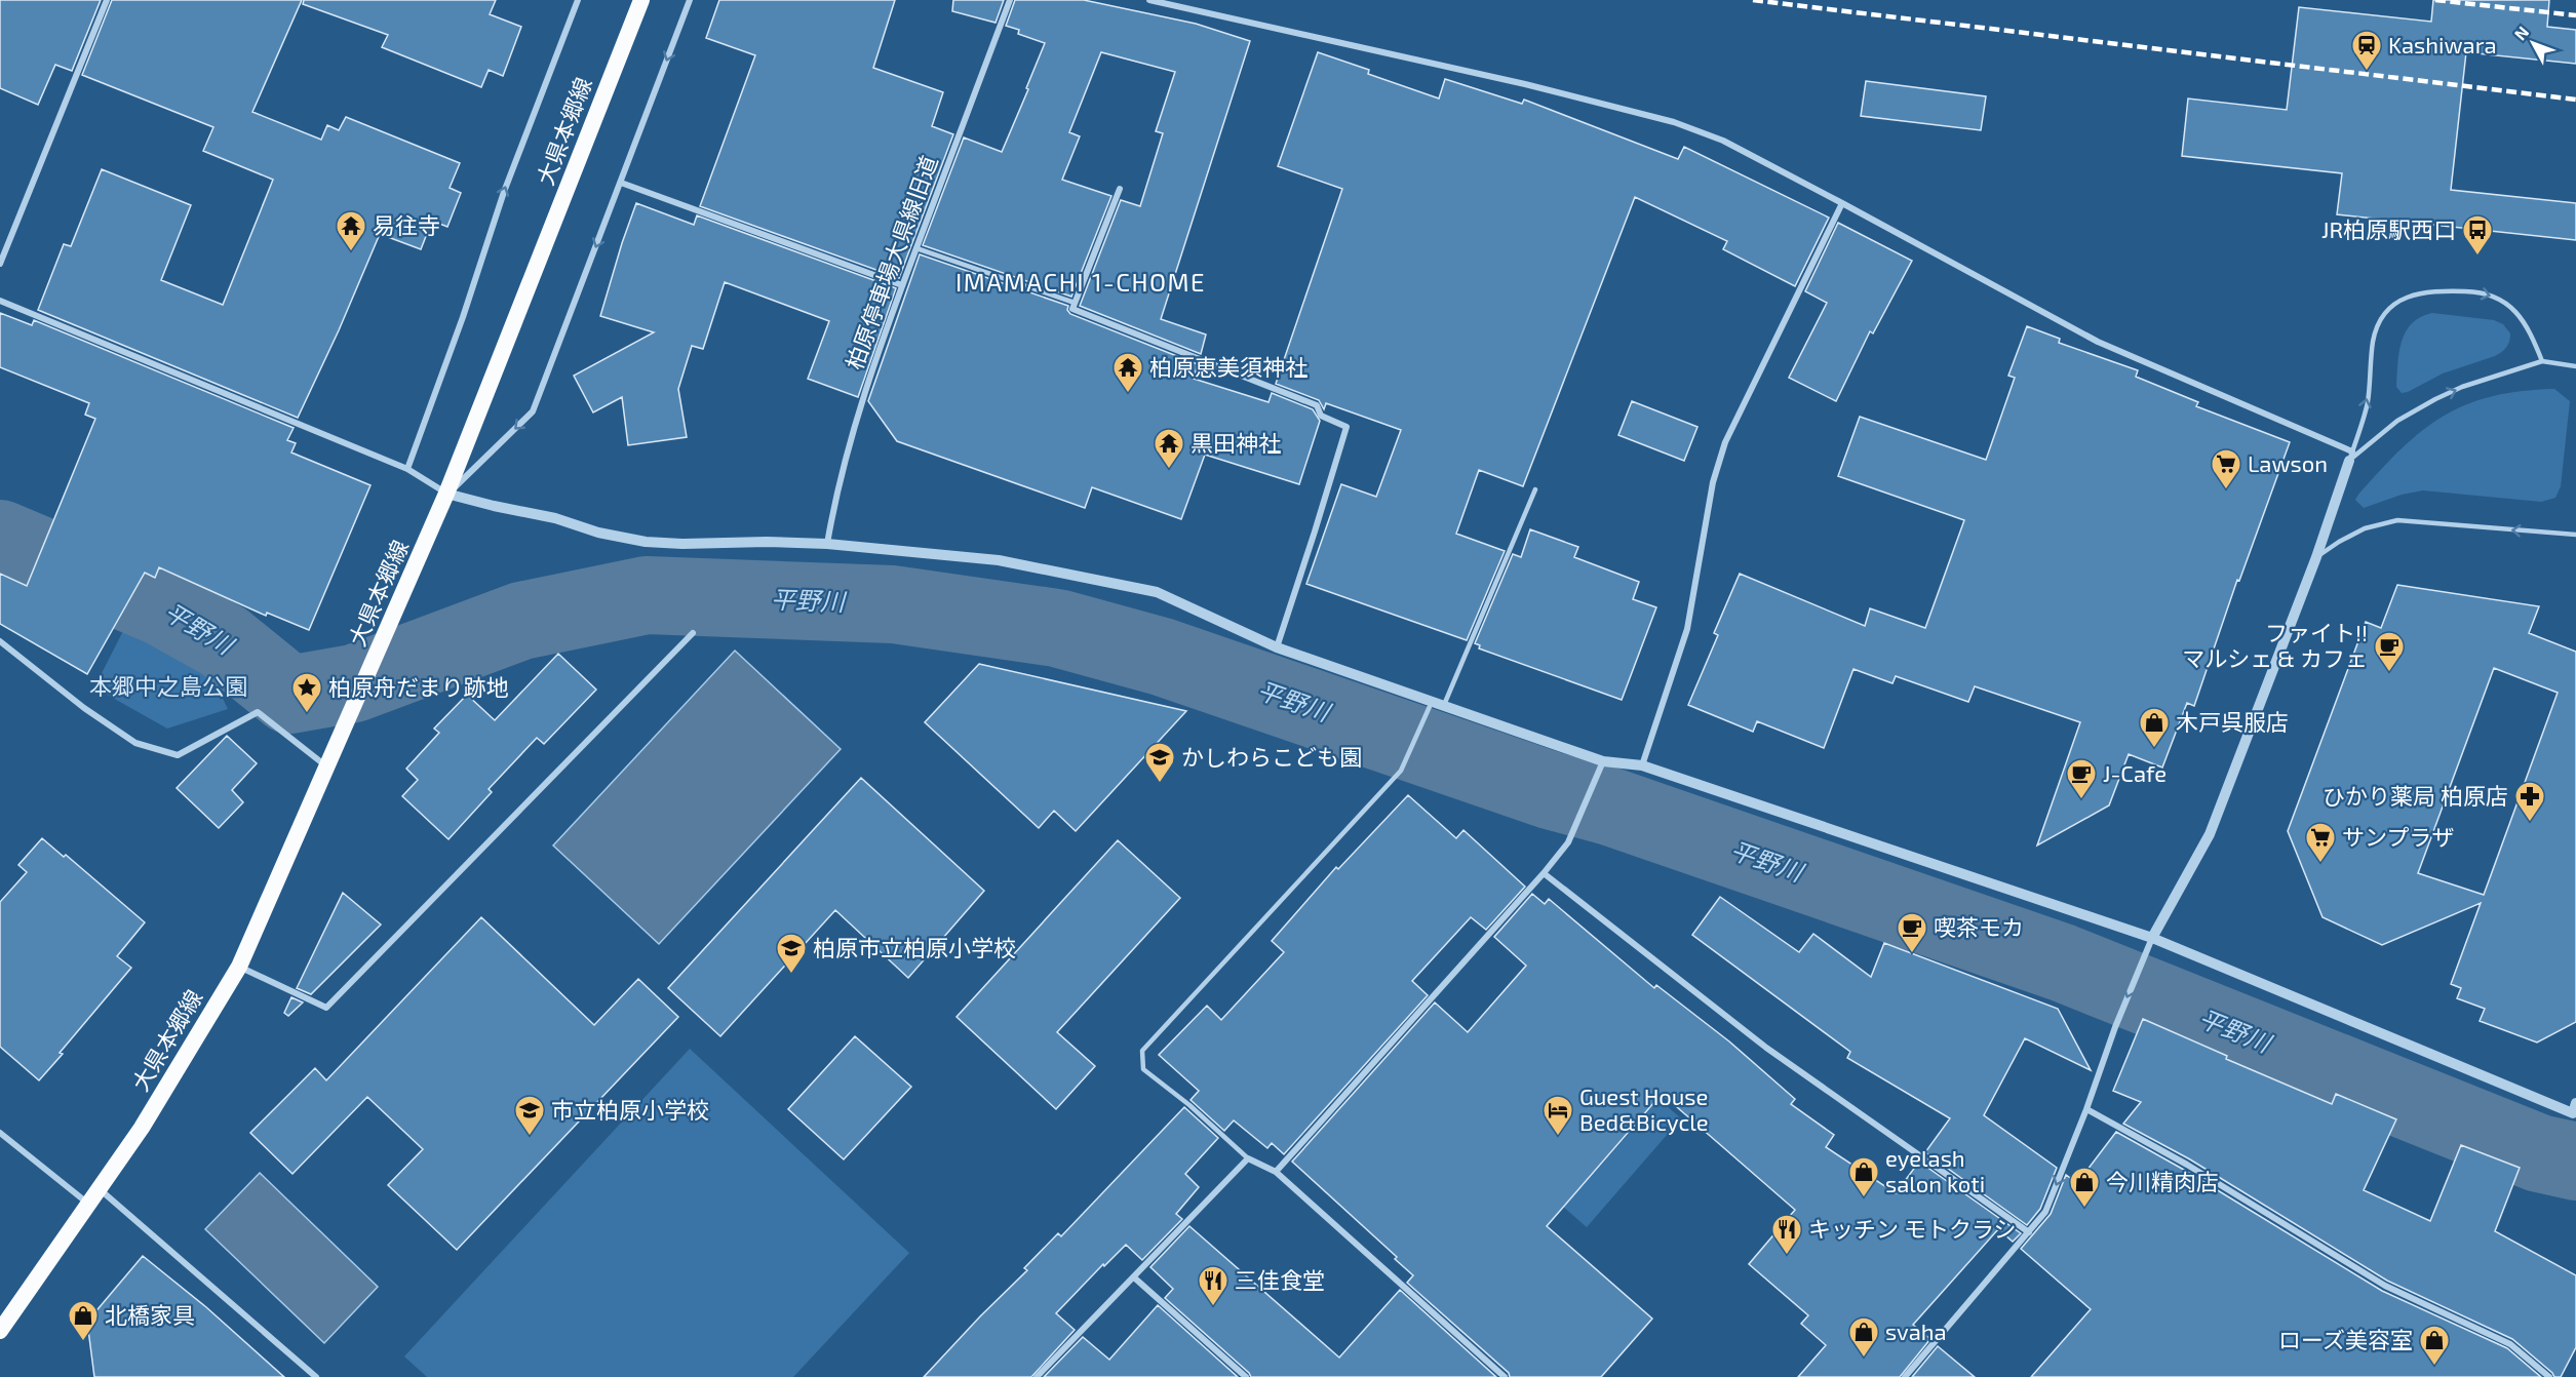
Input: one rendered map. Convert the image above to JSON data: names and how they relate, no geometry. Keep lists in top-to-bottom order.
{
  "streets": {
    "highway": ["大県本郷線"],
    "street": ["柏原停車場大県線旧道"]
  },
  "districts": ["IMAMACHI 1-CHOME"],
  "water": ["平野川"],
  "parks": ["本郷中之島公園"],
  "places": {
    "station": ["Kashiwara"],
    "temple": ["易往寺", "柏原恵美須神社", "黒田神社"],
    "bus stop": ["JR柏原駅西口"],
    "supermarket": ["Lawson", "サンプラザ"],
    "cafe": ["ファイト!! マルシェ & カフェ", "J-Cafe", "喫茶モカ"],
    "place": ["柏原舟だまり跡地"],
    "shop": [
      "木戸呉服店",
      "eyelash salon koti",
      "今川精肉店",
      "北橋家具",
      "svaha",
      "ローズ美容室"
    ],
    "school or university": ["かしわらこども園", "柏原市立柏原小学校", "市立柏原小学校"],
    "pharmacy": ["ひかり薬局 柏原店"],
    "hotel": ["Guest House Bed&Bicycle"],
    "restaurant": ["キッチン モトクラシ", "三佳食堂"]
  },
  "north": "top left"
}
